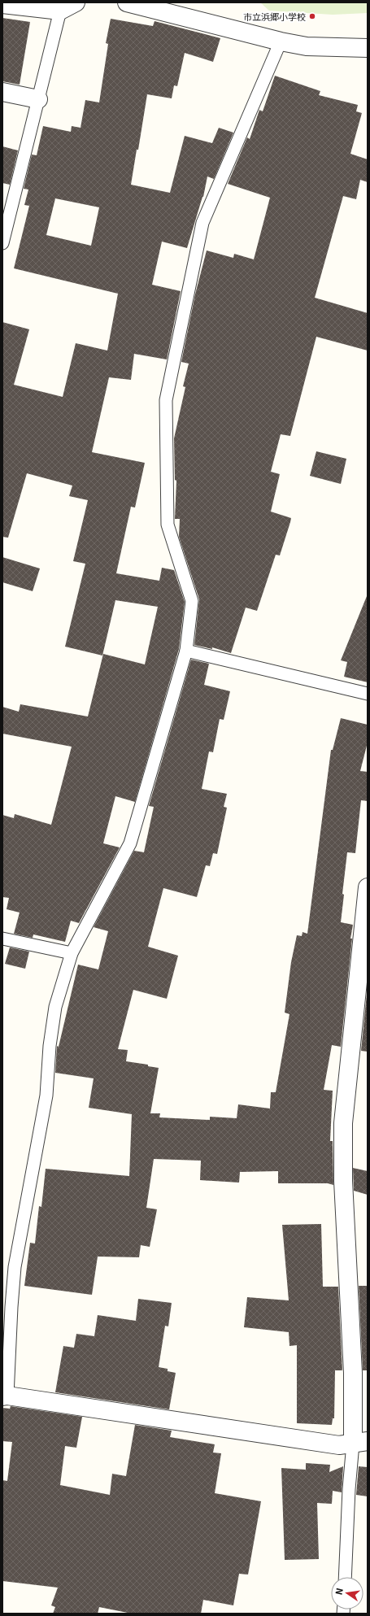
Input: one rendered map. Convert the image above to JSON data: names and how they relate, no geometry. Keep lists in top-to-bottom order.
{
  "places": ["市立浜郷小学校"],
  "north": "left"
}
